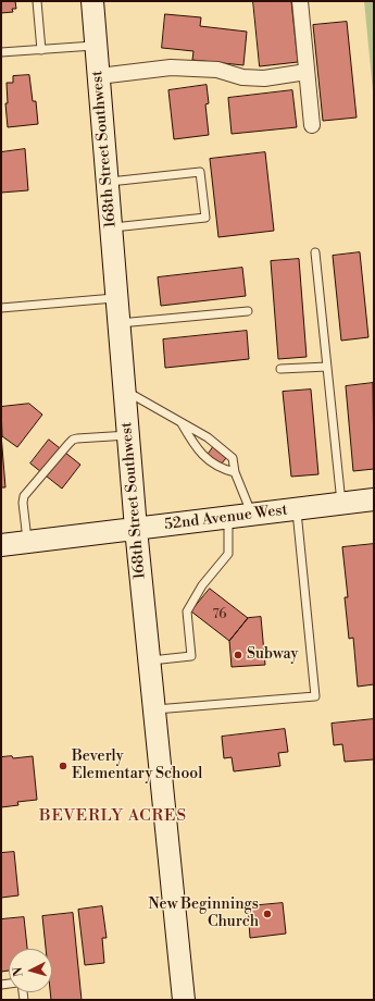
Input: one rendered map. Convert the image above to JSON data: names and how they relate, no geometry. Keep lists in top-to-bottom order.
{
  "streets": {
    "main road": ["168th Street Southwest", "52nd Avenue West"]
  },
  "crossings": [
    ["168th Street Southwest", "52nd Avenue West"]
  ],
  "districts": ["BEVERLY ACRES"],
  "places": ["Subway", "Beverly Elementary School", "New Beginnings Church"],
  "house_numbers": ["76"],
  "north": "left"
}
